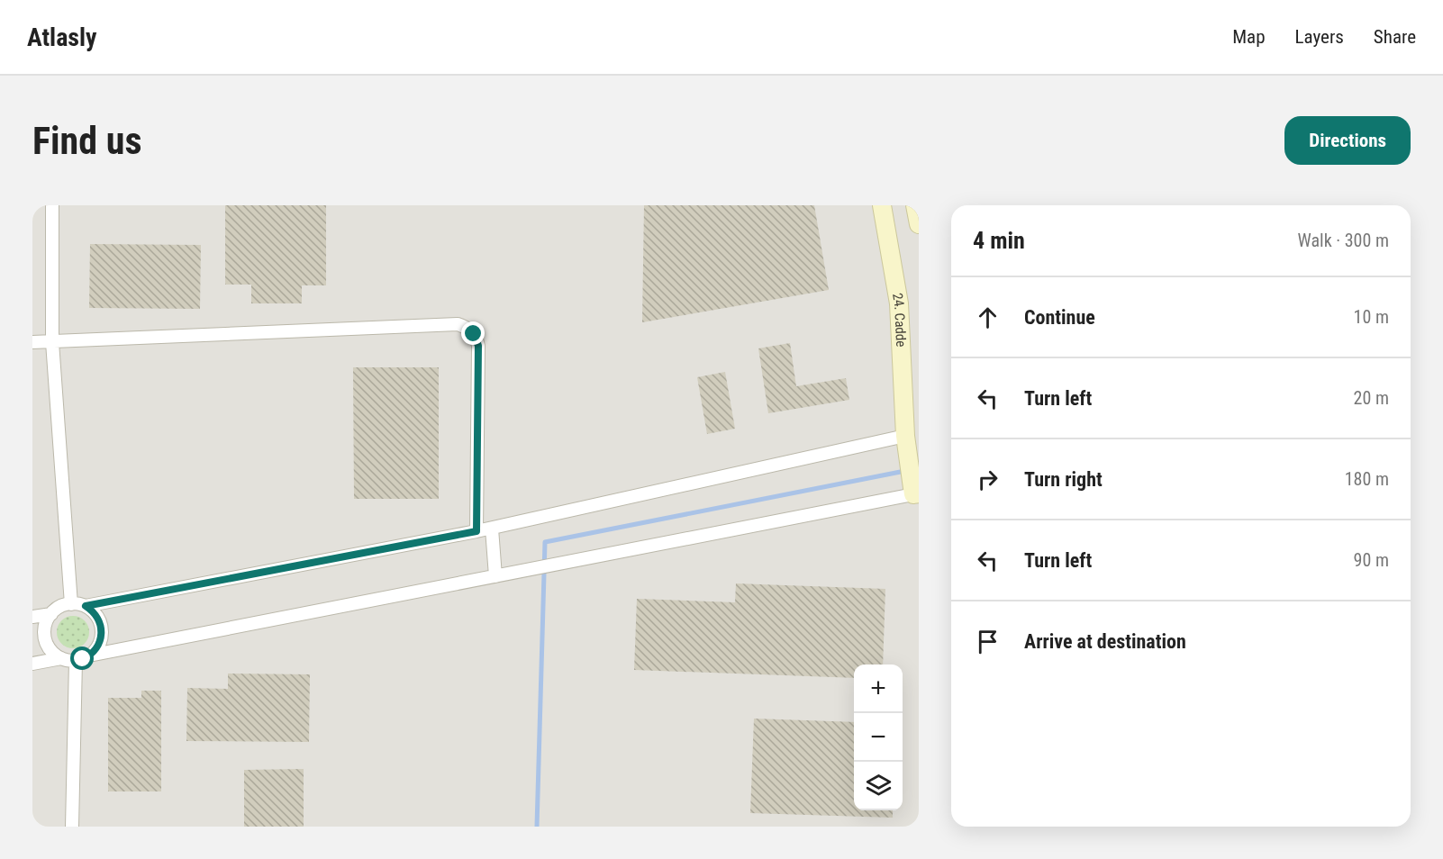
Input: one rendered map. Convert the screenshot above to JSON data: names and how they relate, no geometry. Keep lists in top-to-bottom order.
{
  "streets": {
    "street": ["24. Cadde"]
  },
  "page": {
    "header": "Atlasly",
    "nav": ["Map", "Layers", "Share"],
    "buttons": "Directions",
    "title": "Find us",
    "heading": ["4 min", "Walk · 300 m"],
    "list": [
      ["Continue", "10 m"],
      ["Turn left", "20 m"],
      ["Turn right", "180 m"],
      ["Turn left", "90 m"],
      "Arrive at destination"
    ],
    "map_buttons": ["+", "−"]
  }
}
